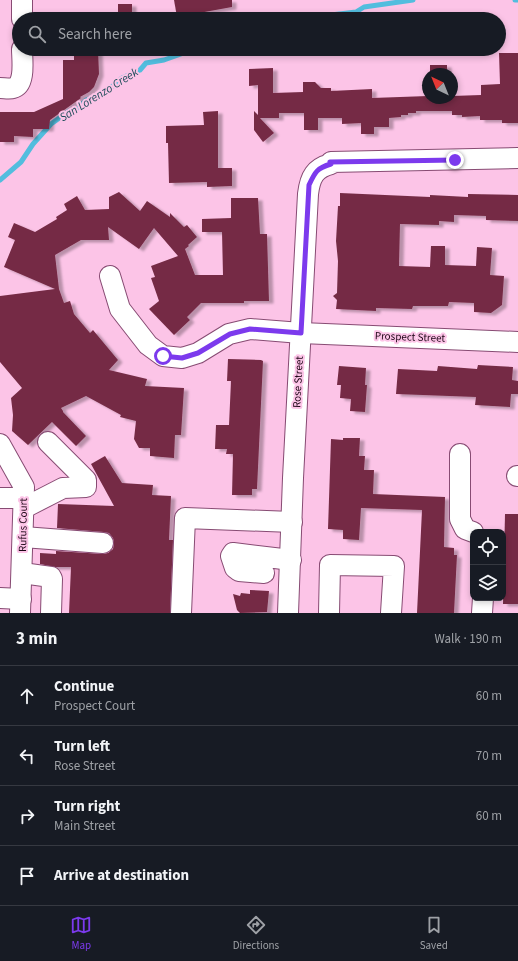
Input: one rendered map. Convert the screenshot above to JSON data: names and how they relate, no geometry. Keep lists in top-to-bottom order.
{
  "streets": {
    "street": ["Prospect Street", "Rose Street", "Rufus Court"]
  },
  "crossings": [
    ["Prospect Street", "Rose Street"]
  ],
  "water": ["San Lorenzo Creek"],
  "north": "top left",
  "page": {
    "search": "Search here",
    "heading": ["3 min", "Walk · 190 m"],
    "list": [
      ["Continue", "Prospect Court", "60 m"],
      ["Turn left", "Rose Street", "70 m"],
      ["Turn right", "Main Street", "60 m"],
      "Arrive at destination"
    ],
    "nav": ["Map", "Directions", "Saved"]
  }
}
